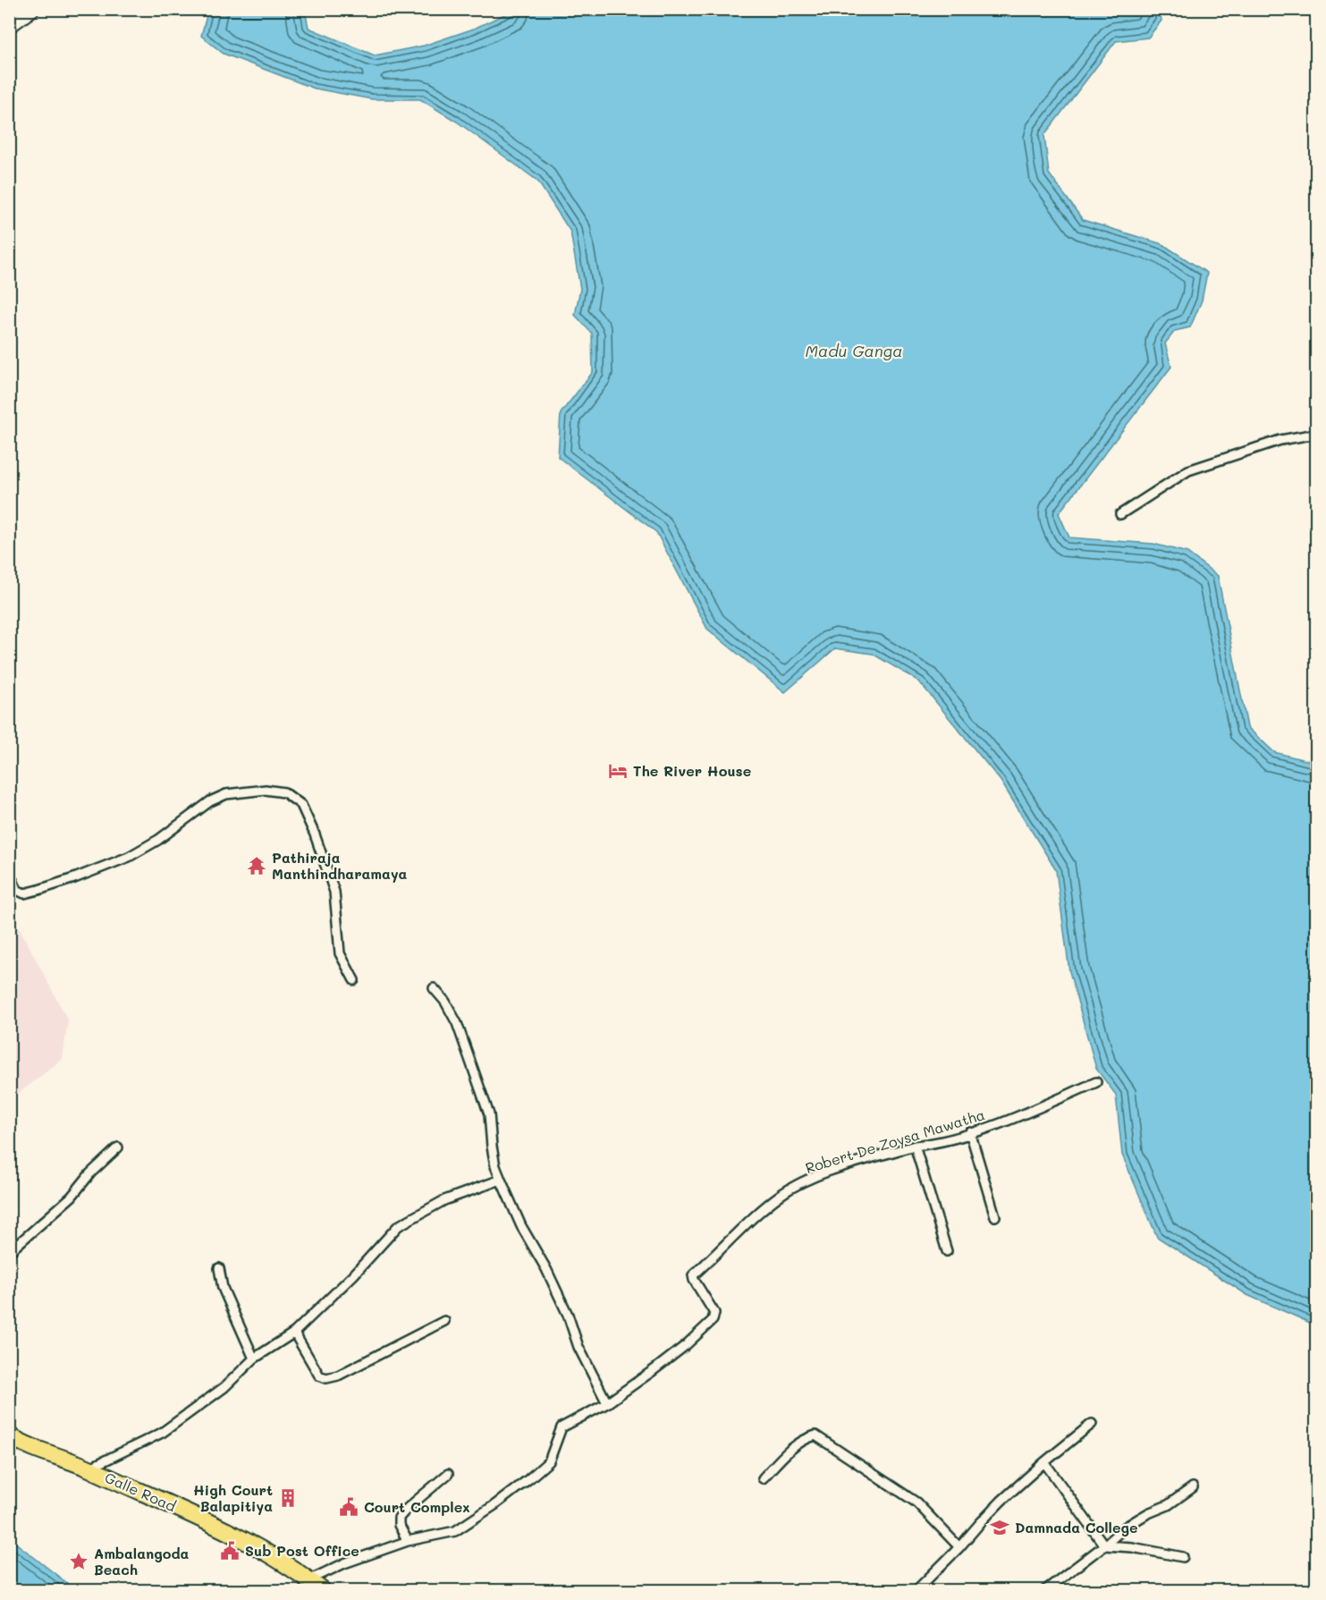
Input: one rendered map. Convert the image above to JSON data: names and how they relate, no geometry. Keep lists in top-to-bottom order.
{
  "streets": {
    "highway": ["Galle Road"],
    "street": ["Robert De Zoysa Mawatha"]
  },
  "crossings": [
    ["Robert De Zoysa Mawatha", "Galle Road"]
  ],
  "water": ["Madu Ganga"],
  "places": {
    "hotel": ["The River House"],
    "temple": ["Pathiraja Manthindharamaya"],
    "building": ["High Court Balapitiya"],
    "public building": ["Court Complex", "Sub Post Office"],
    "school or university": ["Damnada College"],
    "place": ["Ambalangoda Beach"]
  }
}
